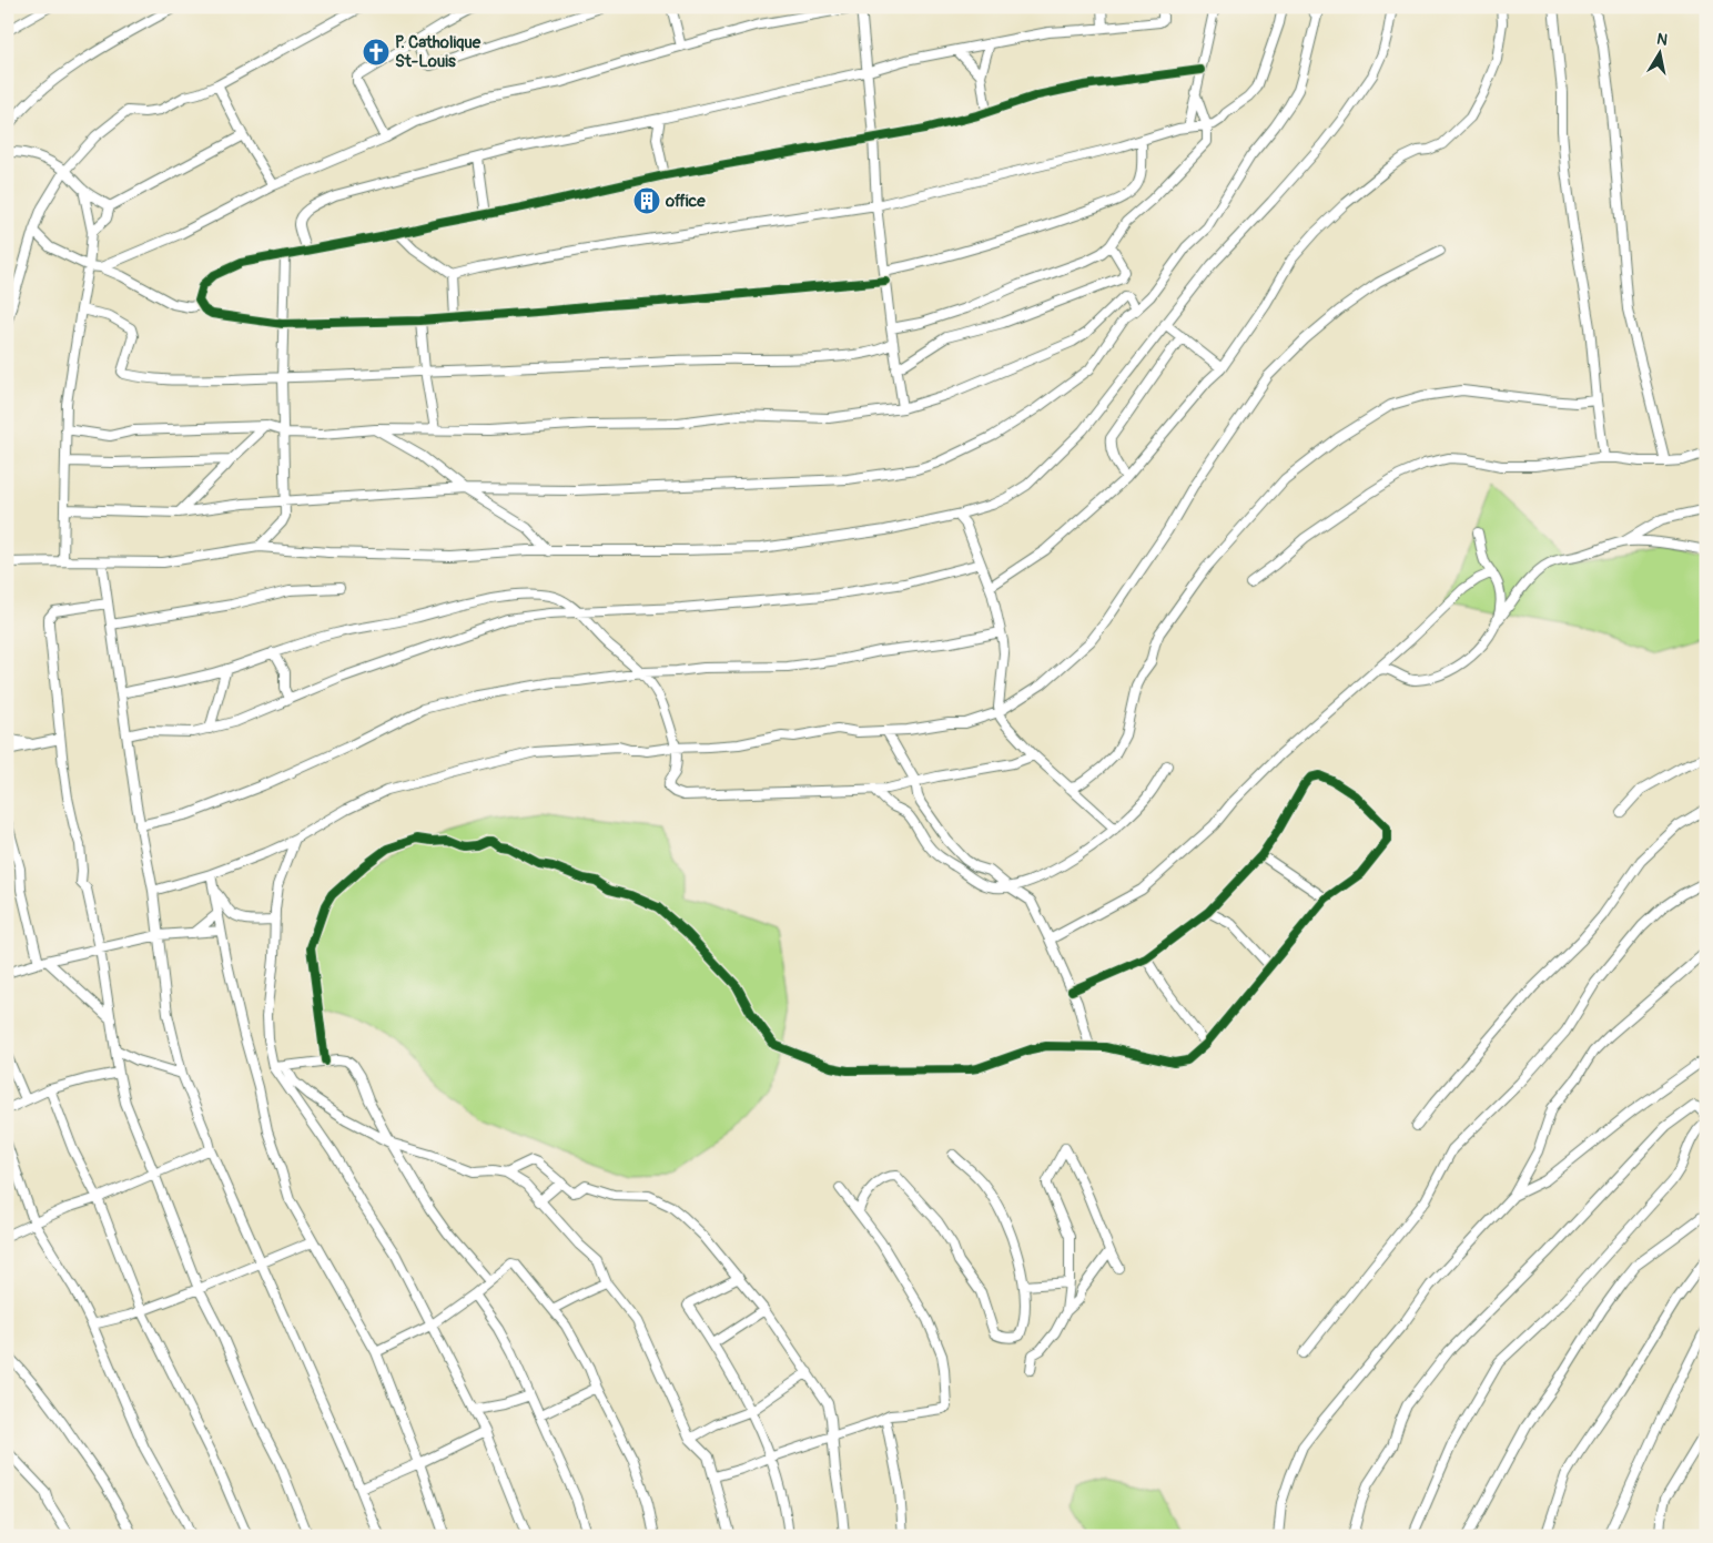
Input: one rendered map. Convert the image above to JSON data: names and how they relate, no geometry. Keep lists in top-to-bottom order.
{
  "places": {
    "church": ["P. Catholique St-Louis"],
    "building": ["office"]
  },
  "north": "top"
}
